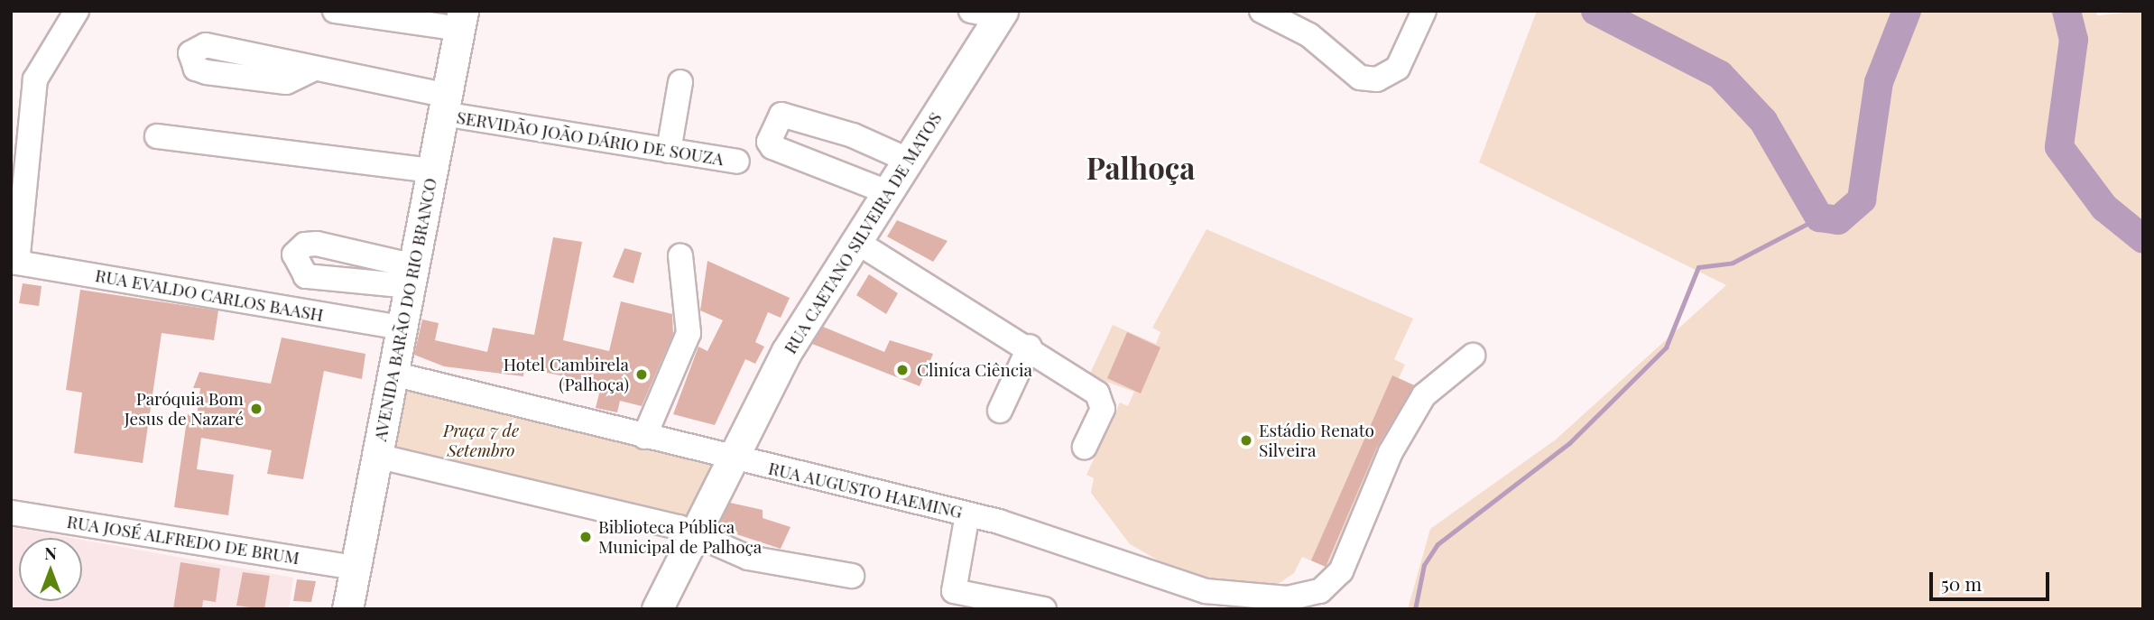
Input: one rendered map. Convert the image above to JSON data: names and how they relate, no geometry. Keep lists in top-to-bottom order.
{
  "streets": {
    "main road": ["RUA CAETANO SILVEIRA DE MATOS", "AVENIDA BARÃO DO RIO BRANCO"],
    "street": [
      "SERVIDÃO JOÃO DÁRIO DE SOUZA",
      "RUA EVALDO CARLOS BAASH",
      "RUA AUGUSTO HAEMING",
      "RUA JOSÉ ALFREDO DE BRUM"
    ]
  },
  "crossings": [
    ["SERVIDÃO JOÃO DÁRIO DE SOUZA", "AVENIDA BARÃO DO RIO BRANCO"],
    ["RUA CAETANO SILVEIRA DE MATOS", "RUA AUGUSTO HAEMING"],
    ["RUA EVALDO CARLOS BAASH", "AVENIDA BARÃO DO RIO BRANCO"],
    ["AVENIDA BARÃO DO RIO BRANCO", "RUA JOSÉ ALFREDO DE BRUM"]
  ],
  "districts": ["Palhoça"],
  "parks": ["Praça 7 de Setembro"],
  "places": [
    "Cliníca Ciência",
    "Hotel Cambirela (Palhoça)",
    "Paróquia Bom Jesus de Nazaré",
    "Estádio Renato Silveira",
    "Biblioteca Pública Municipal de Palhoça"
  ],
  "scale_bar": "50 m",
  "north": "top"
}
